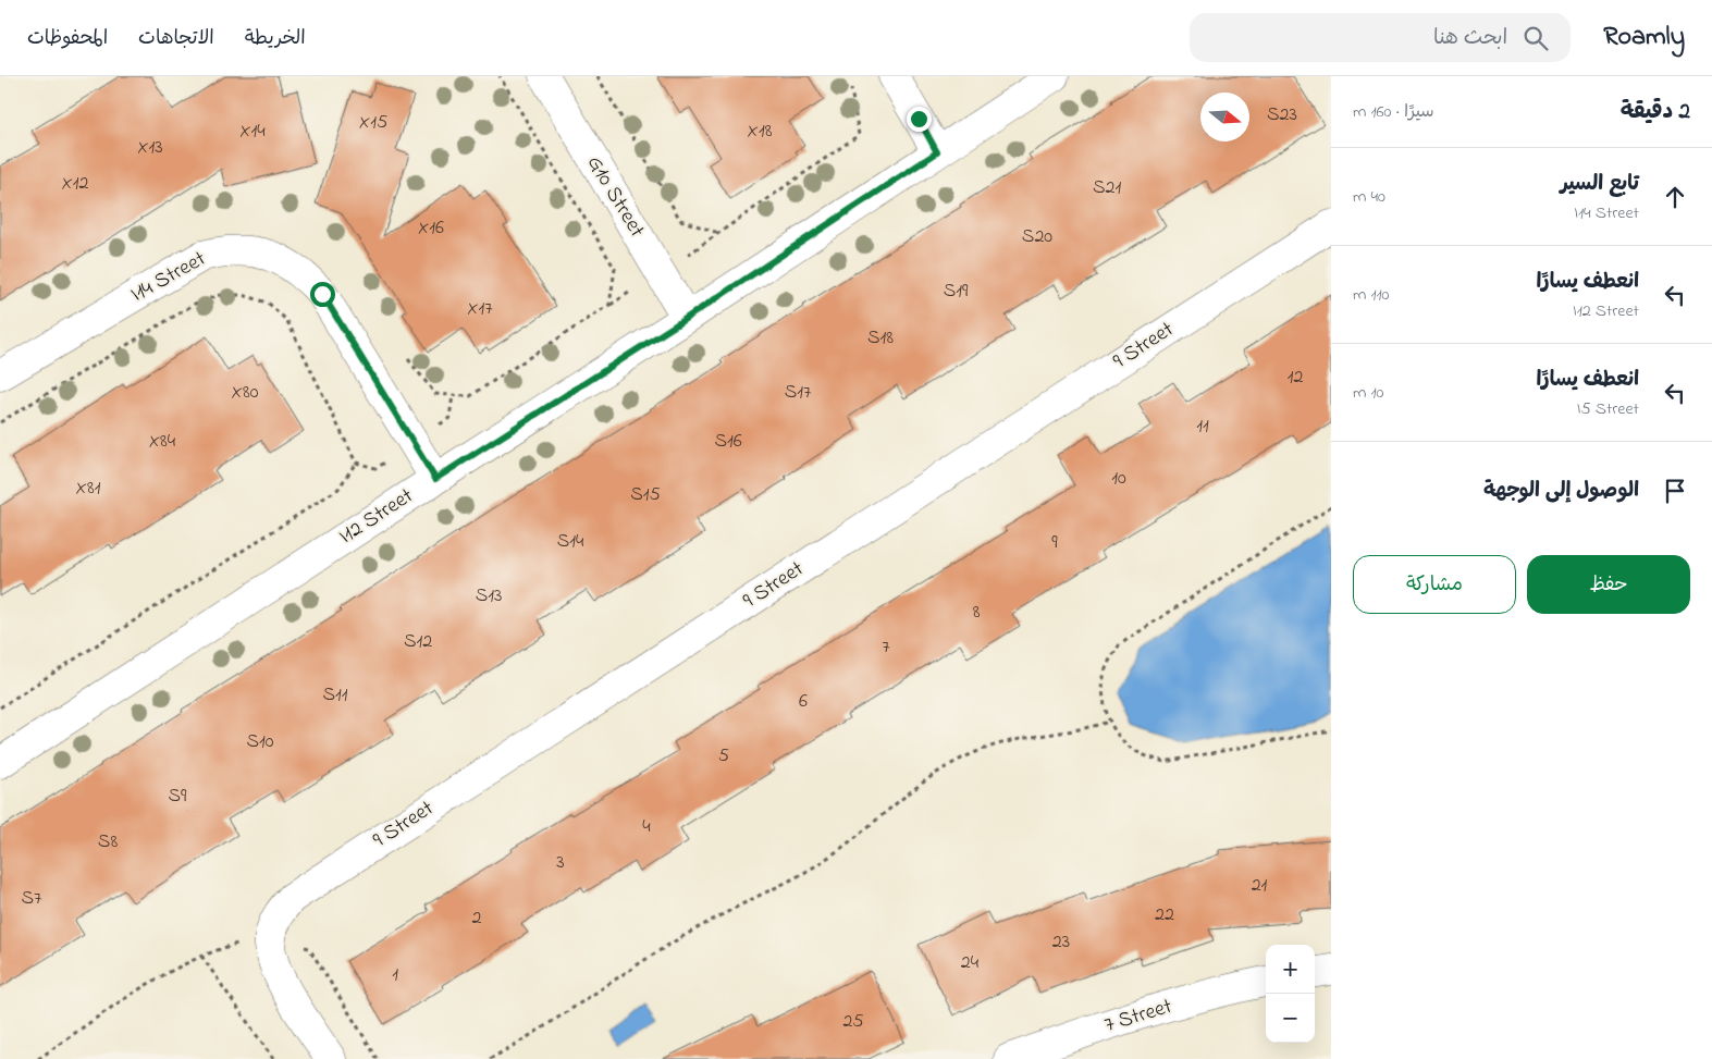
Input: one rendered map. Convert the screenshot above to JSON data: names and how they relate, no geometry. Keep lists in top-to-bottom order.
{
  "streets": {
    "street": [
      "G10 Street",
      "I14 Street",
      "9 Street",
      "I12 Street",
      "7 Street"
    ]
  },
  "crossings": [
    ["G10 Street", "I12 Street"],
    ["I14 Street", "I12 Street"]
  ],
  "house_numbers": [
    "S23",
    "X15",
    "X14",
    "X18",
    "X13",
    "X12",
    "S21",
    "X16",
    "S20",
    "S19",
    "X17",
    "S18",
    "12",
    "X80",
    "S17",
    "11",
    "X84",
    "S16",
    "10",
    "X81",
    "S15",
    "S14",
    "9",
    "S13",
    "8",
    "S12",
    "7",
    "S11",
    "6",
    "S10",
    "5",
    "S9",
    "4",
    "S8",
    "3",
    "21",
    "S7",
    "22",
    "2",
    "23",
    "24",
    "1",
    "25"
  ],
  "north": "right",
  "page": {
    "header": "Roamly",
    "search": "ابحث هنا",
    "nav": ["الخريطة", "الاتجاهات", "المحفوظات"],
    "heading": ["2 دقيقة", "سيرًا · 160 m"],
    "list": [
      ["تابع السير", "I14 Street", "40 m"],
      ["انعطف يسارًا", "I12 Street", "110 m"],
      ["انعطف يسارًا", "I5 Street", "10 m"],
      "الوصول إلى الوجهة"
    ],
    "buttons": ["حفظ", "مشاركة"],
    "map_buttons": ["+", "−"]
  }
}
